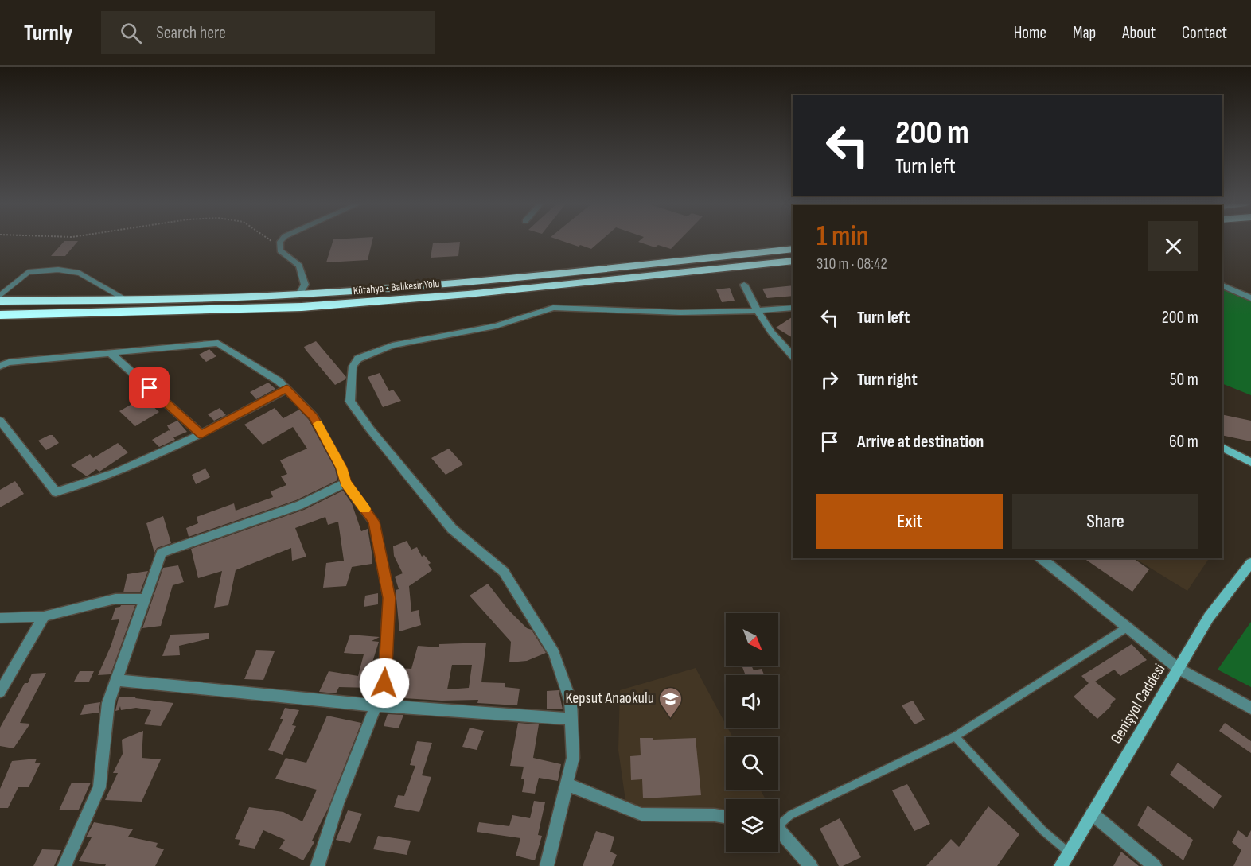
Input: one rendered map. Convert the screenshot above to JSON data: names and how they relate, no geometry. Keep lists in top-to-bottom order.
{
  "streets": {
    "highway": ["Kütahya - Balıkesir Yolu"],
    "street": ["Genişyol Caddesi"]
  },
  "places": {
    "school or university": ["Kepsut Anaokulu"]
  },
  "north": "bottom right",
  "page": {
    "header": "Turnly",
    "search": "Search here",
    "nav": [
      "Home",
      "Map",
      "About",
      "Contact"
    ],
    "turn": ["200 m", "Turn left"],
    "heading": ["1 min", "310 m · 08:42"],
    "list": [
      {
        "name": "Turn left",
        "value": "200 m"
      },
      {
        "name": "Turn right",
        "value": "50 m"
      },
      {
        "name": "Arrive at destination",
        "value": "60 m"
      }
    ],
    "buttons": ["Exit", "Share"]
  }
}
